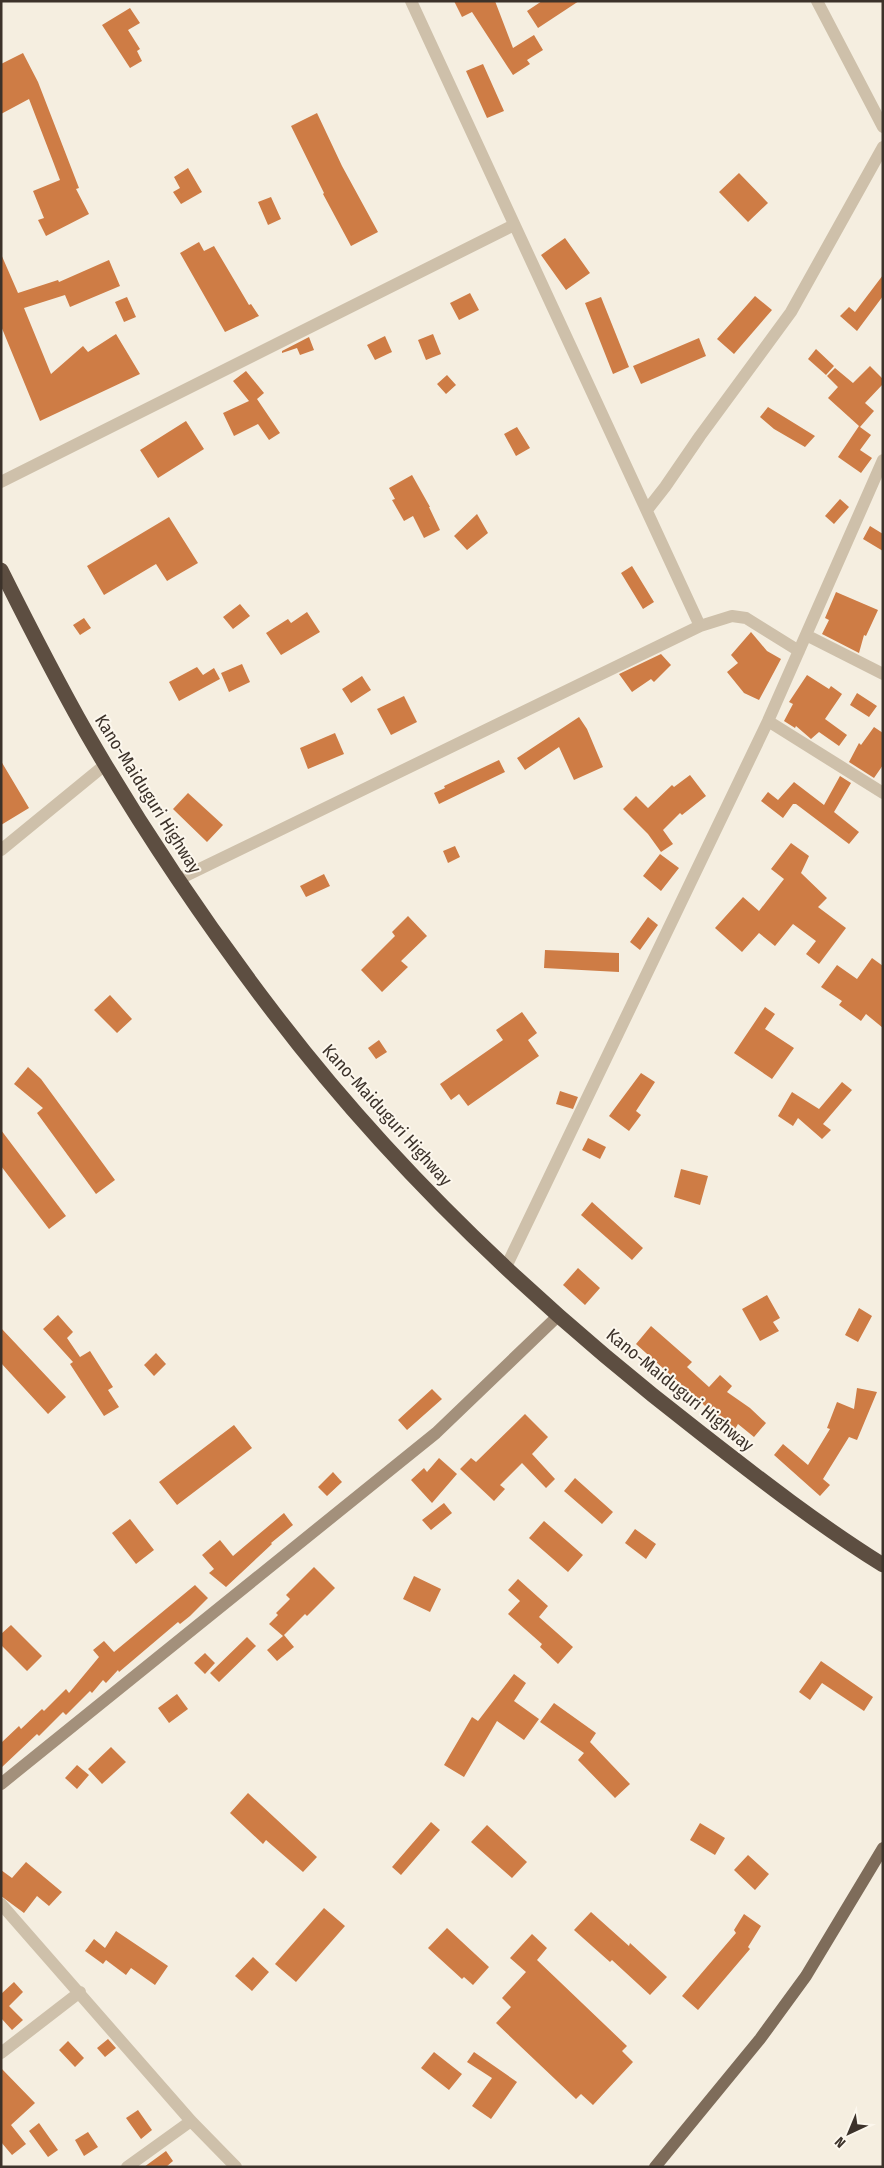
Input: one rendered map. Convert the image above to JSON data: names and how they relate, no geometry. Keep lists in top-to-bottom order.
{
  "streets": {
    "highway": ["Kano-Maiduguri Highway"]
  },
  "north": "bottom left"
}
